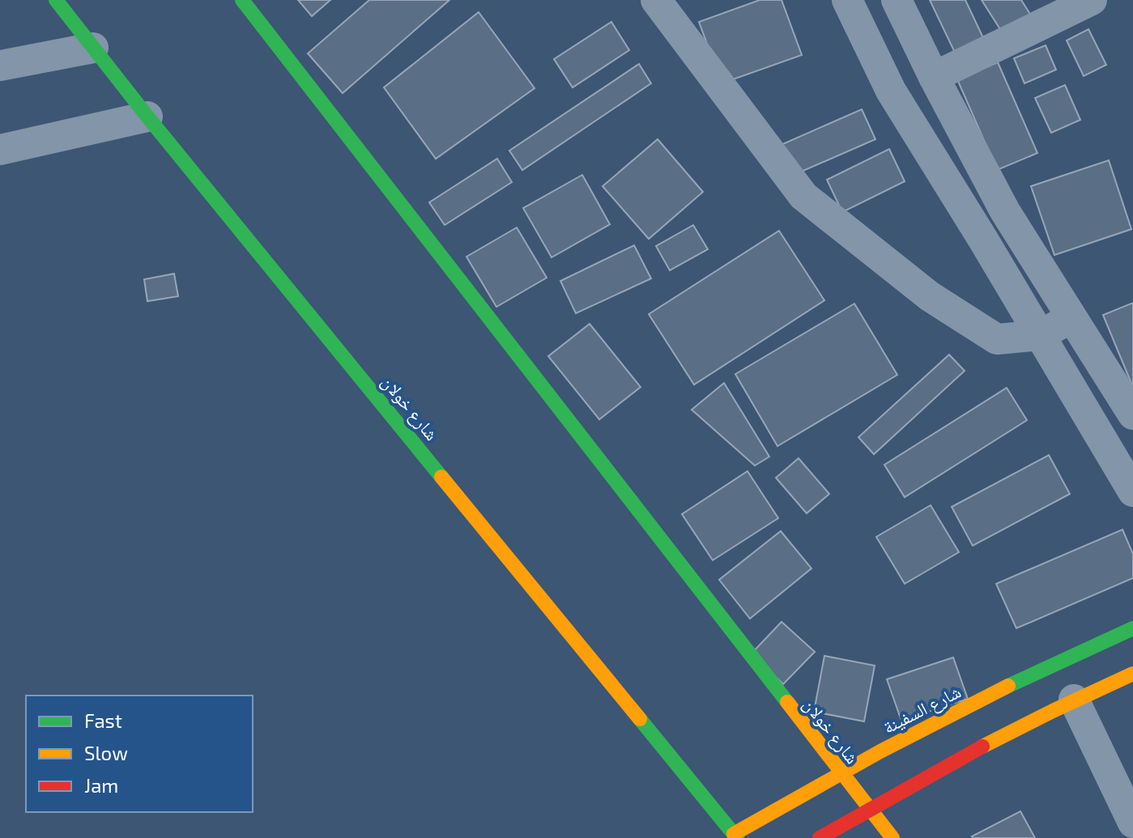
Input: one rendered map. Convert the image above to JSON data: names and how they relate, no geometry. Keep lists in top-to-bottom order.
{
  "streets": {
    "main road": ["شارع خولان", "شارع السفينة"]
  },
  "crossings": [
    ["شارع خولان", "شارع السفينة"]
  ],
  "legend": ["Fast", "Slow", "Jam"]
}
